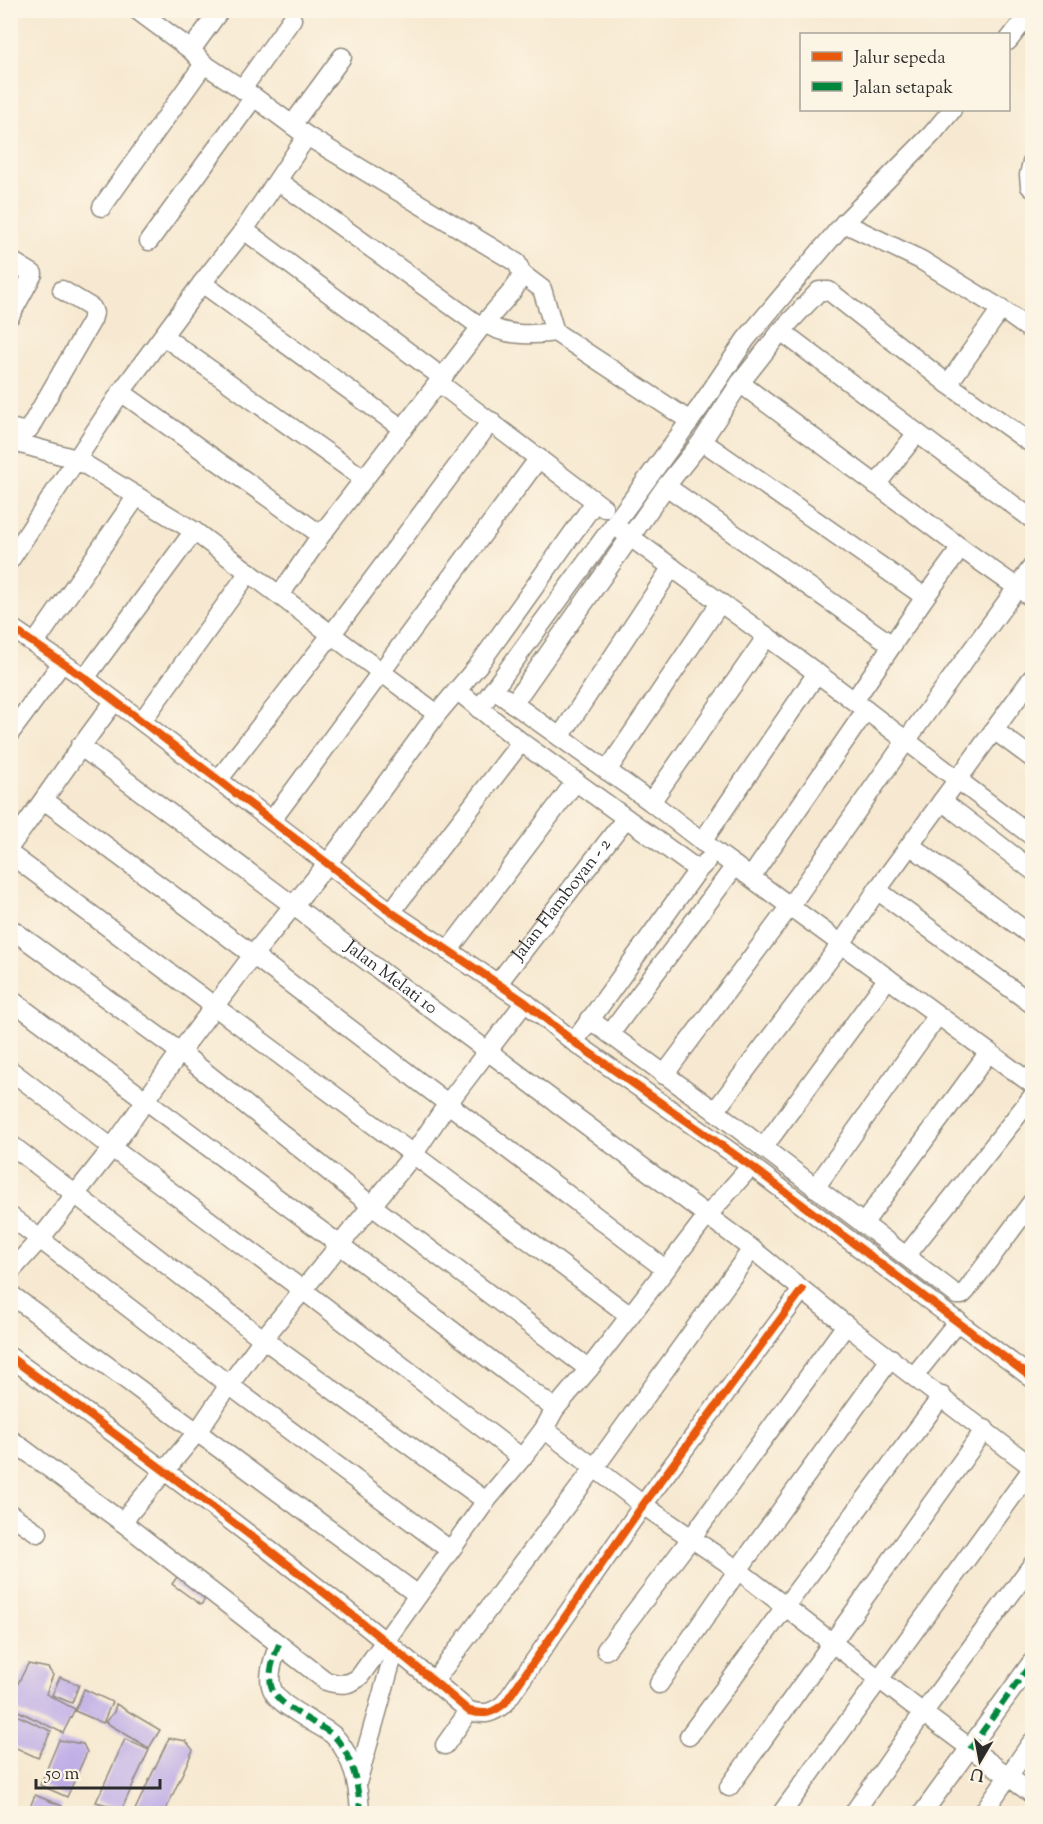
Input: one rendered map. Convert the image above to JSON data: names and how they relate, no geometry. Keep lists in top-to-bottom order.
{
  "streets": {
    "street": ["Jalan Flamboyan - 2", "Jalan Melati 10"]
  },
  "legend": ["Jalur sepeda", "Jalan setapak"],
  "scale_bar": "50 m",
  "north": "bottom"
}
